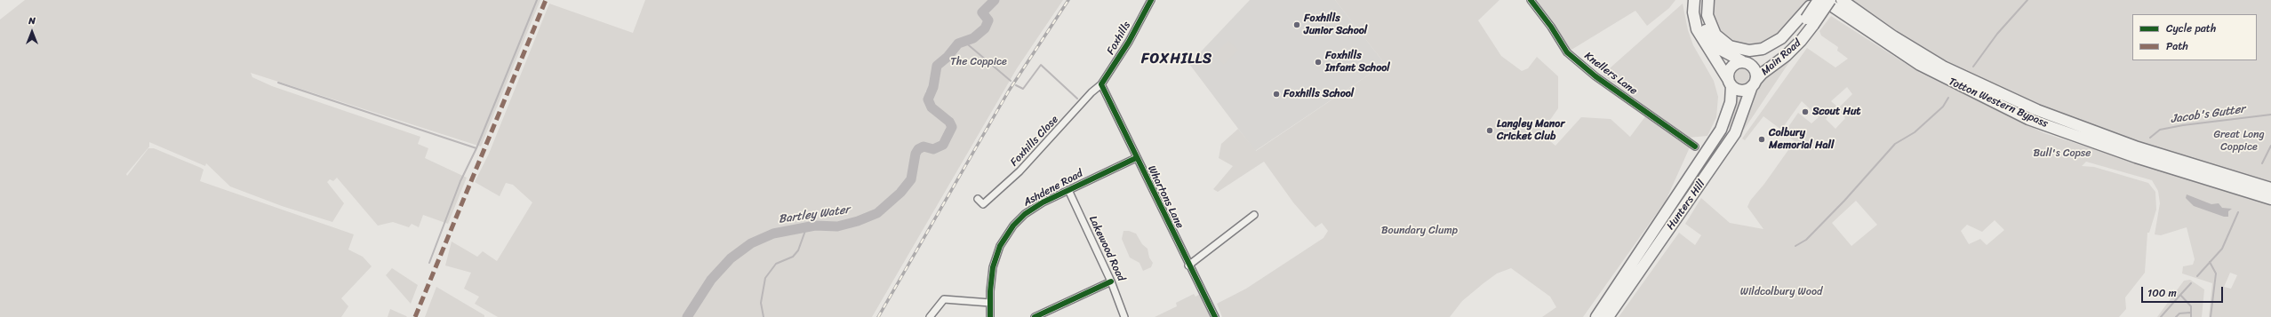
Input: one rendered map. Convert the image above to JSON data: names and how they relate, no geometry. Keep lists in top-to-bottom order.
{
  "streets": {
    "main road": ["Main Road", "Totton Western Bypass", "Hunters Hill"],
    "street": [
      "Foxhills",
      "Knellers Lane",
      "Foxhills Close",
      "Ashdene Road",
      "Whartons Lane",
      "Lakewood Road"
    ]
  },
  "crossings": [
    ["Foxhills", "Foxhills Close"],
    ["Foxhills", "Whartons Lane"],
    ["Main Road", "Hunters Hill"],
    ["Foxhills Close", "Whartons Lane"],
    ["Ashdene Road", "Whartons Lane"],
    ["Ashdene Road", "Lakewood Road"]
  ],
  "districts": ["FOXHILLS"],
  "water": ["Jacob's Gutter", "Bartley Water"],
  "parks": [
    "The Coppice",
    "Great Long Coppice",
    "Bull's Copse",
    "Boundary Clump",
    "Wildcolbury Wood"
  ],
  "places": [
    "Foxhills Junior School",
    "Foxhills Infant School",
    "Foxhills School",
    "Scout Hut",
    "Langley Manor Cricket Club",
    "Colbury Memorial Hall"
  ],
  "legend": ["Cycle path", "Path"],
  "scale_bar": "100 m",
  "north": "top"
}
